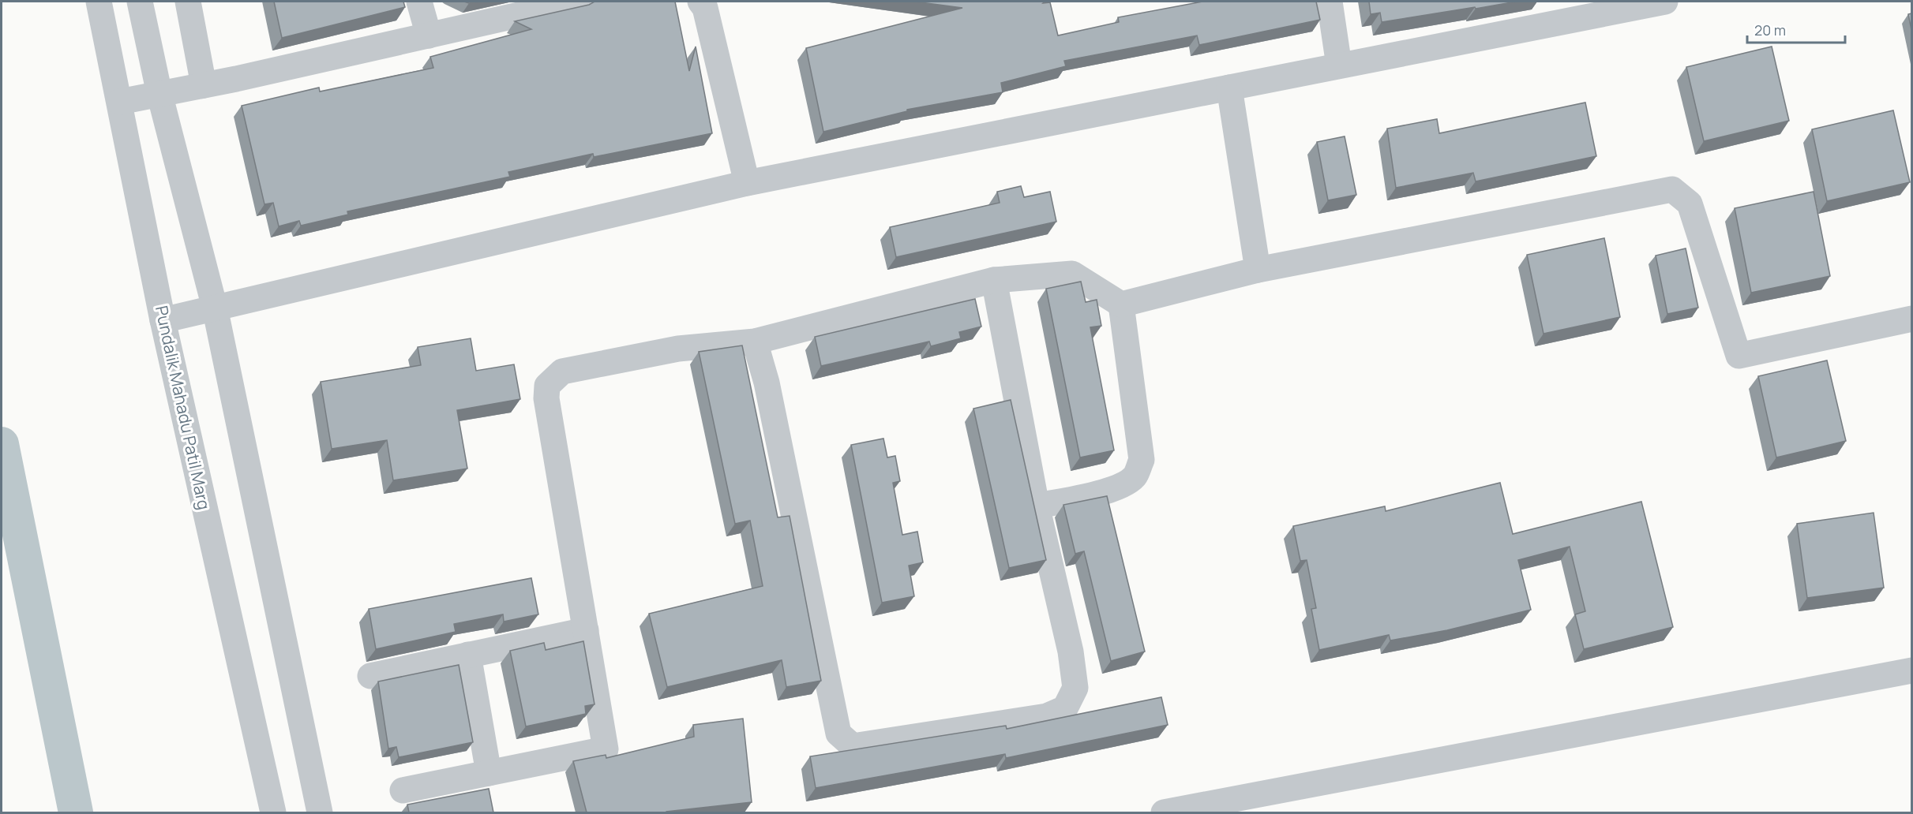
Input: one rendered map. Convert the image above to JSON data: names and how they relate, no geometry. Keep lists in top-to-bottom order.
{
  "streets": {
    "street": ["Pundalik Mahadu Patil Marg"]
  },
  "scale_bar": "20 m"
}
